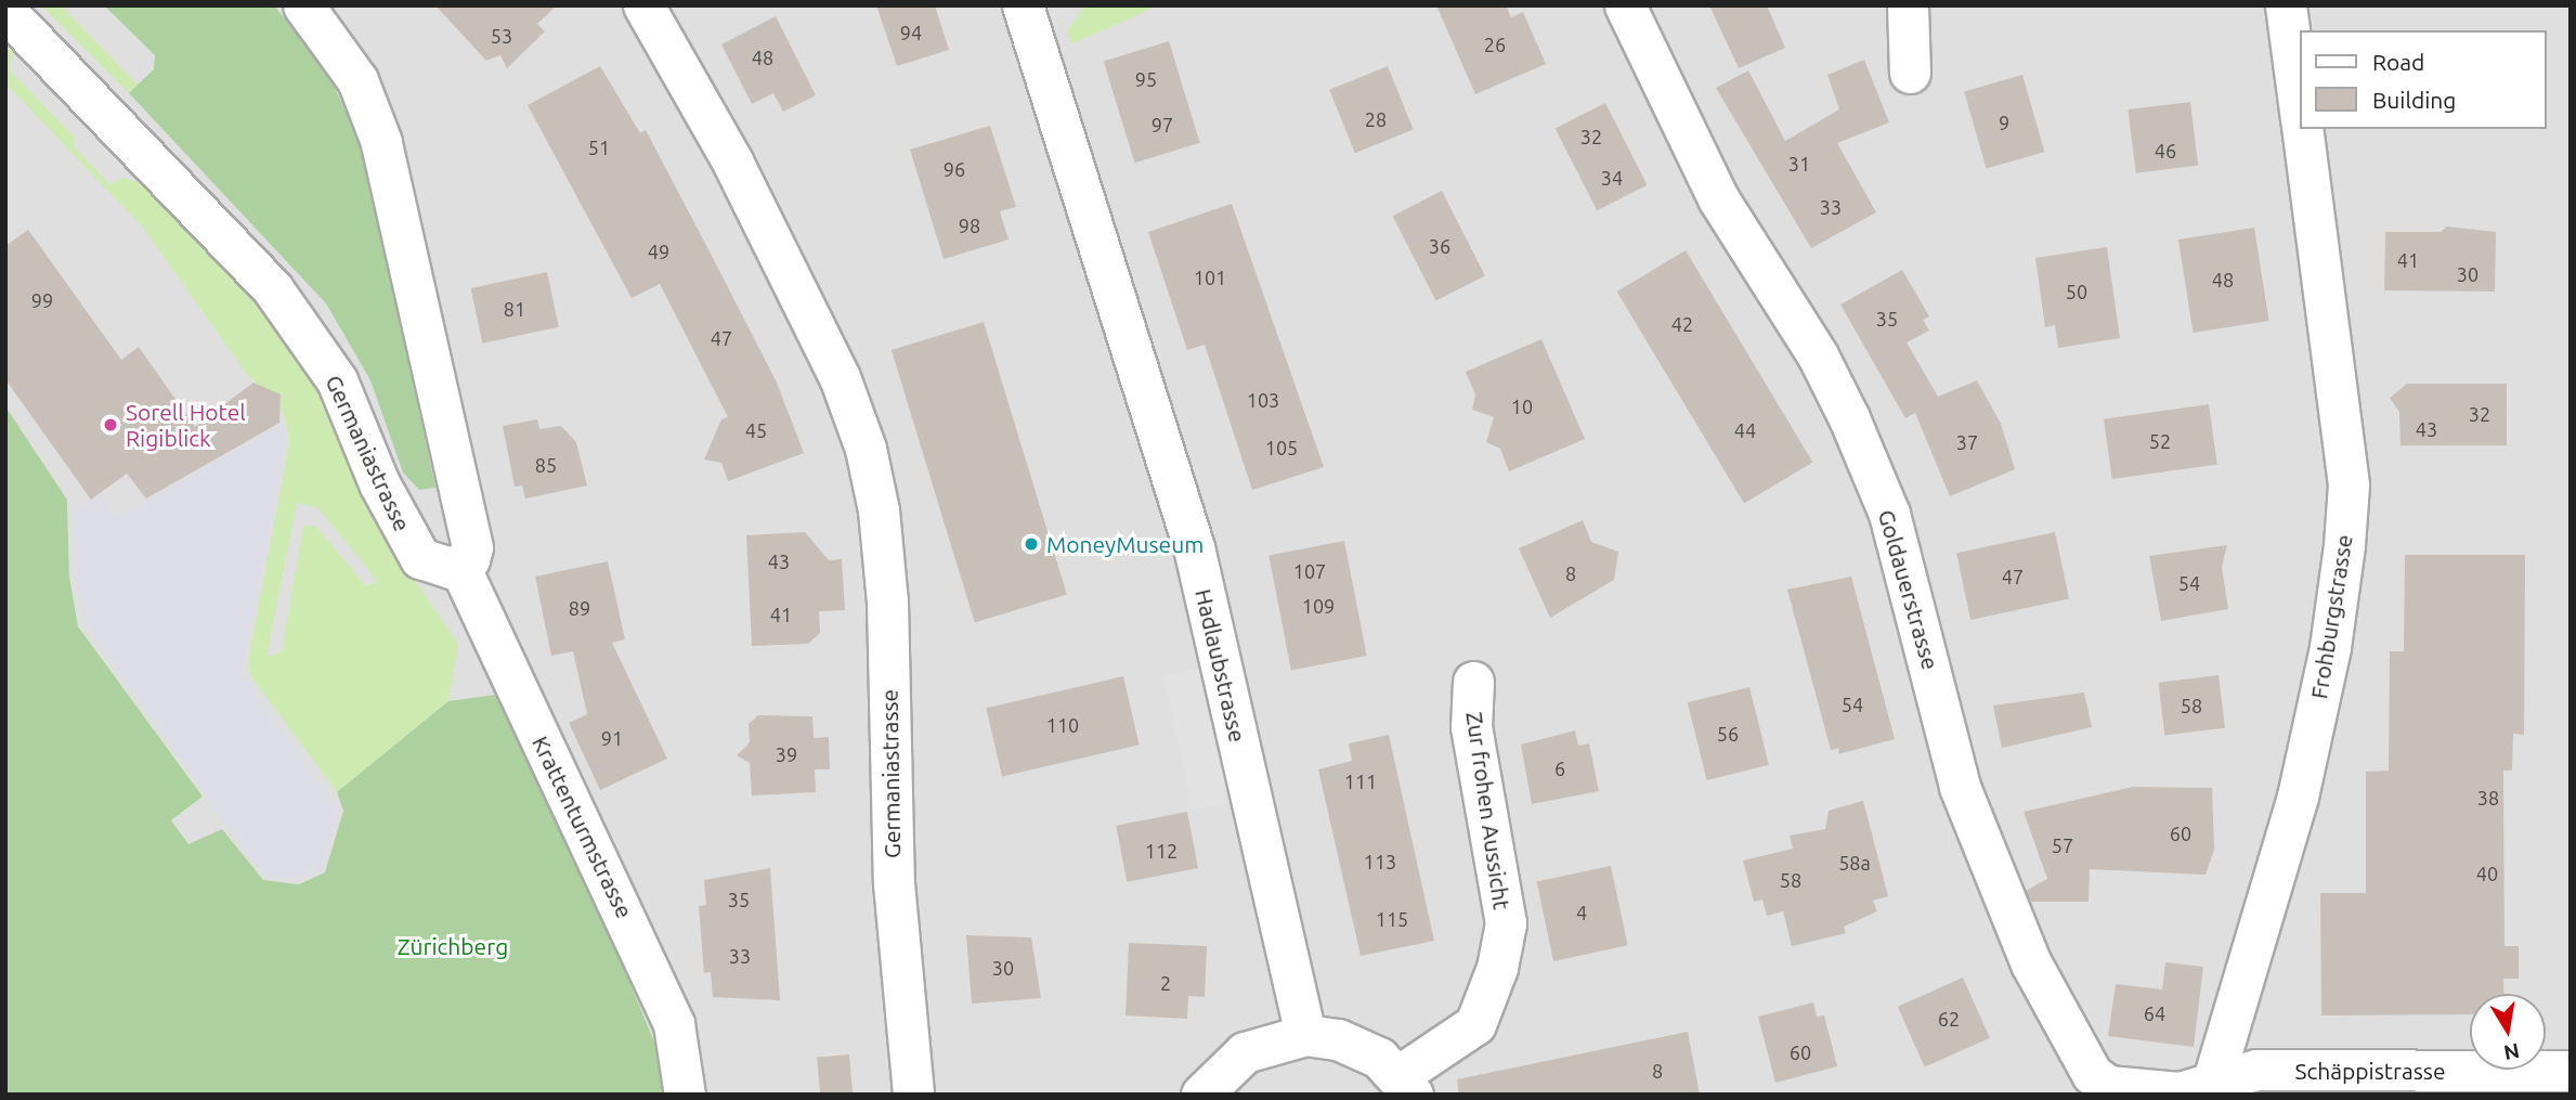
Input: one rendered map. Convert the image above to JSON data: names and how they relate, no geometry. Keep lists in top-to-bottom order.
{
  "streets": {
    "street": [
      "Germaniastrasse",
      "Goldauerstrasse",
      "Frohburgstrasse",
      "Hadlaubstrasse",
      "Zur frohen Aussicht",
      "Krattenturmstrasse",
      "Schäppistrasse"
    ]
  },
  "crossings": [
    ["Germaniastrasse", "Krattenturmstrasse"],
    ["Goldauerstrasse", "Frohburgstrasse"],
    ["Goldauerstrasse", "Schäppistrasse"],
    ["Frohburgstrasse", "Schäppistrasse"]
  ],
  "parks": ["Zürichberg"],
  "places": ["Sorell Hotel Rigiblick", "MoneyMuseum"],
  "house_numbers": [
    "94",
    "53",
    "26",
    "48",
    "95",
    "28",
    "9",
    "97",
    "32",
    "51",
    "46",
    "31",
    "96",
    "34",
    "33",
    "98",
    "36",
    "49",
    "41",
    "30",
    "101",
    "48",
    "50",
    "99",
    "81",
    "35",
    "42",
    "47",
    "103",
    "10",
    "32",
    "43",
    "45",
    "44",
    "52",
    "37",
    "105",
    "85",
    "43",
    "107",
    "8",
    "47",
    "54",
    "109",
    "89",
    "41",
    "54",
    "58",
    "110",
    "56",
    "91",
    "39",
    "6",
    "111",
    "38",
    "60",
    "57",
    "112",
    "113",
    "58a",
    "40",
    "58",
    "35",
    "4",
    "115",
    "33",
    "30",
    "2",
    "64",
    "62",
    "60",
    "8"
  ],
  "legend": ["Road", "Building"],
  "north": "bottom"
}
